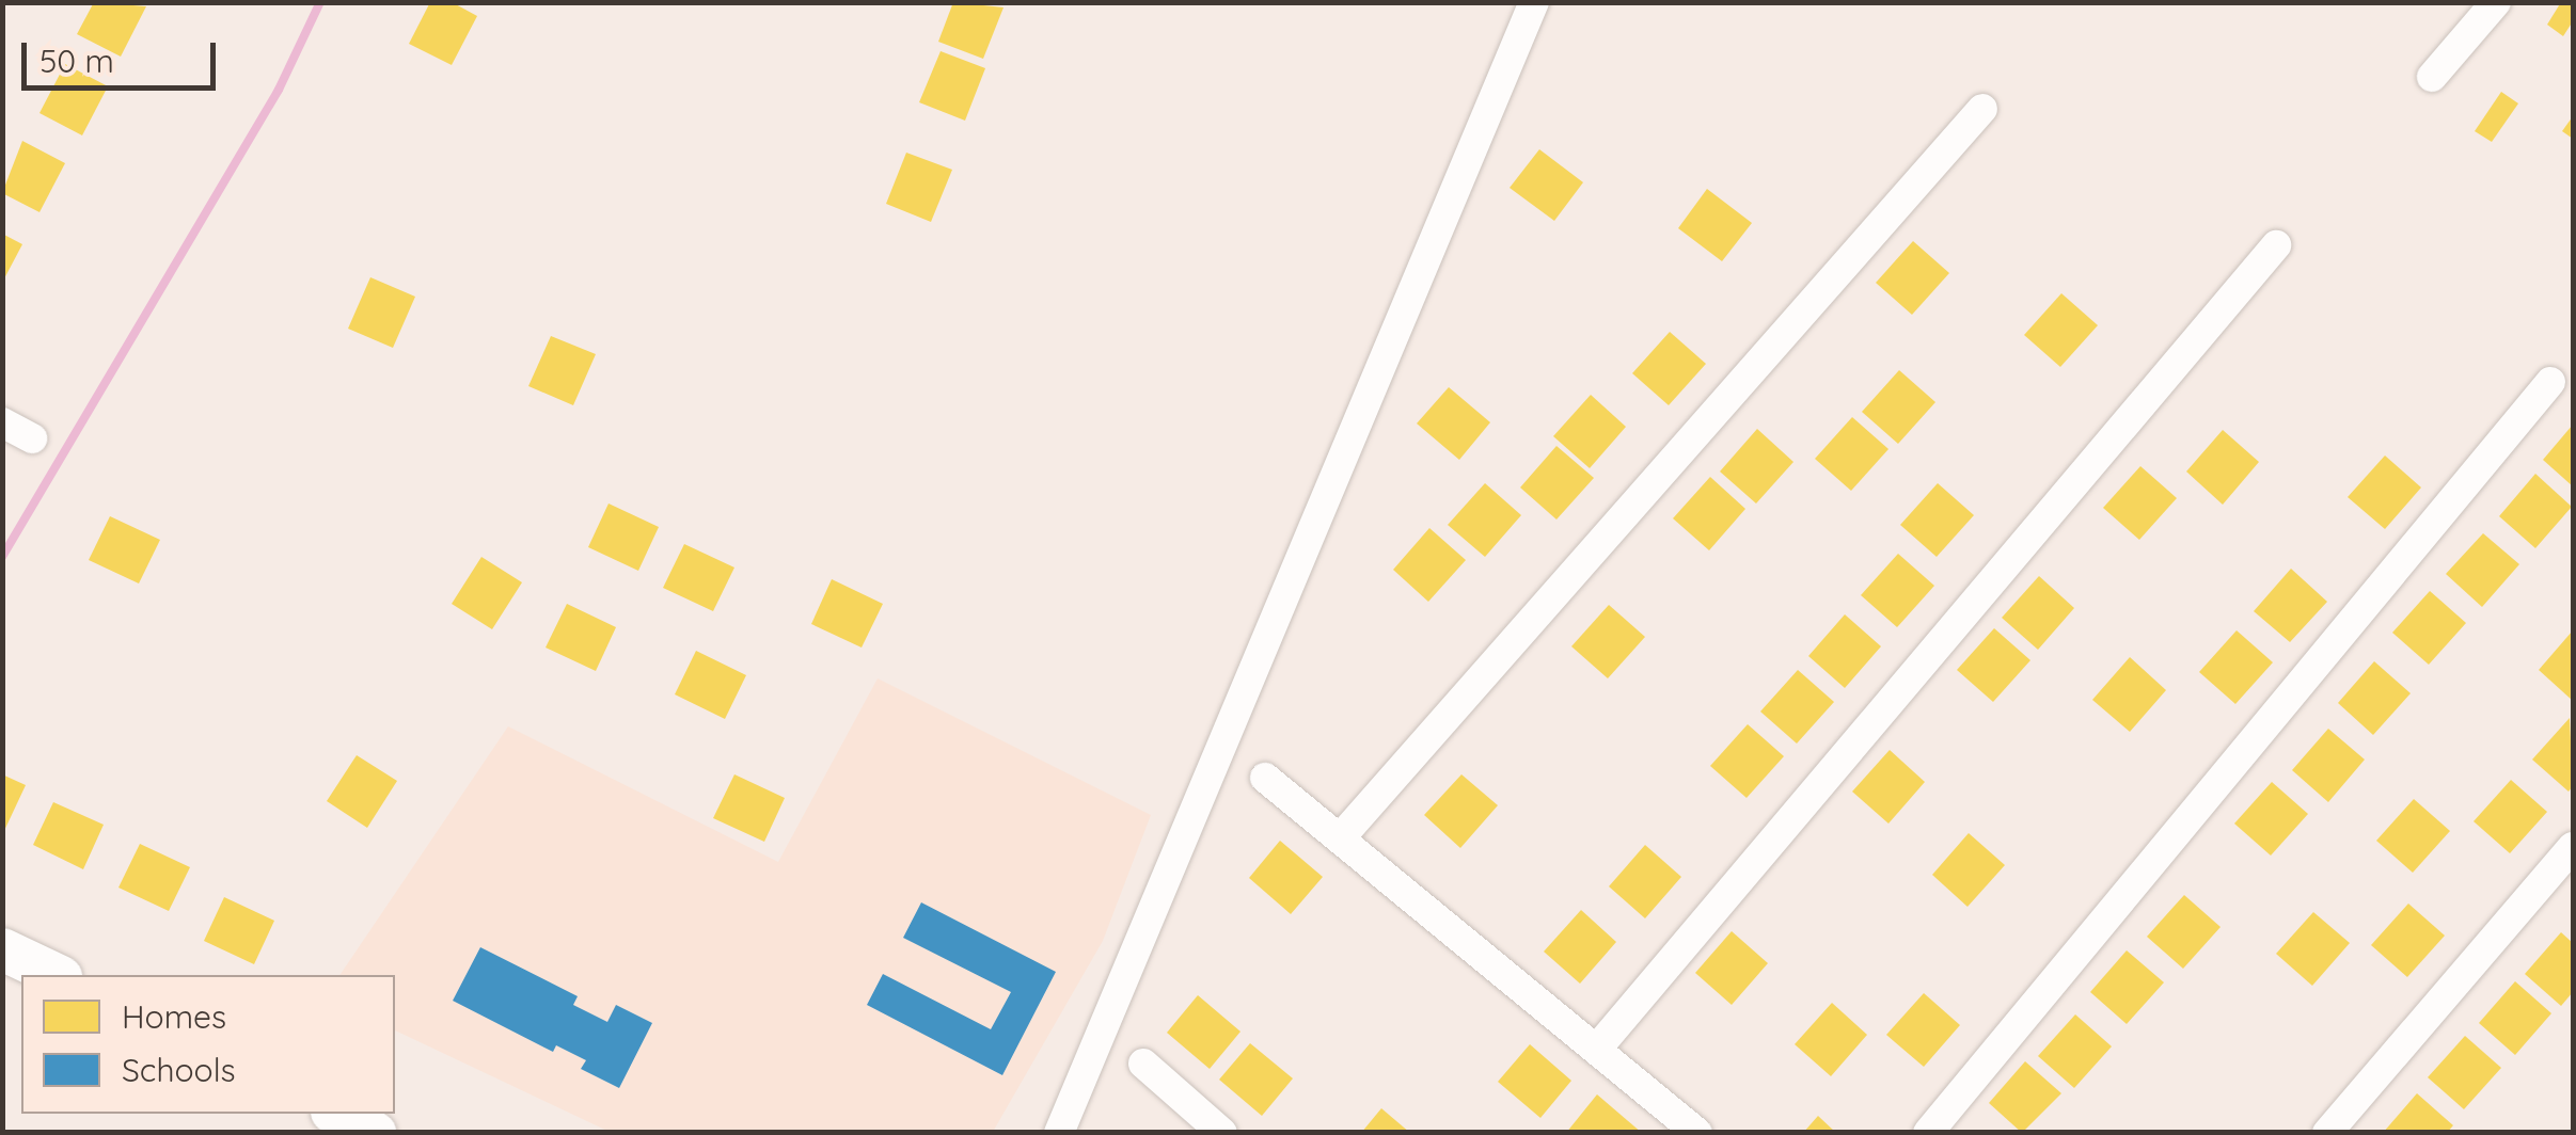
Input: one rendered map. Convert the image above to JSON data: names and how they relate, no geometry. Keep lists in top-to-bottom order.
{
  "legend": ["Homes", "Schools"],
  "scale_bar": "50 m"
}
